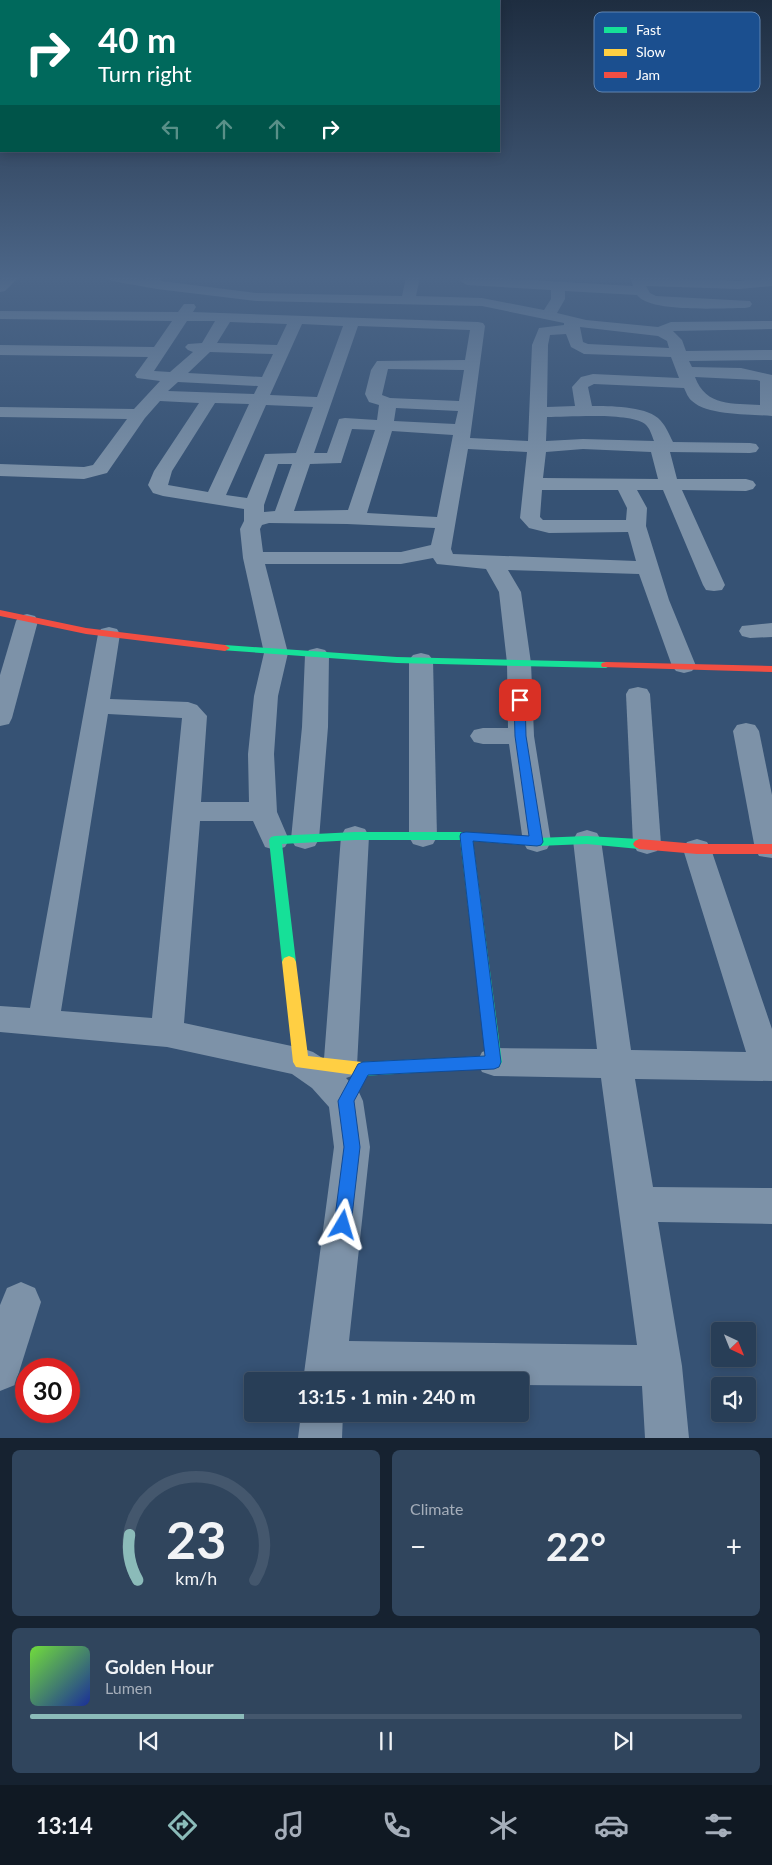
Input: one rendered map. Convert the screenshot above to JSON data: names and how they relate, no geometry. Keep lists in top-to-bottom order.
{
  "legend": ["Fast", "Slow", "Jam"],
  "north": "bottom right",
  "page": {
    "turn": ["40 m", "Turn right"],
    "limit": "30",
    "trip": "13:15 · 1 min · 240 m",
    "tile": "Climate",
    "heat": ["−", "22°", "+"],
    "song": ["Golden Hour", "Lumen"],
    "tabs": "13:14",
    "gauge": ["23", "km/h"]
  }
}
